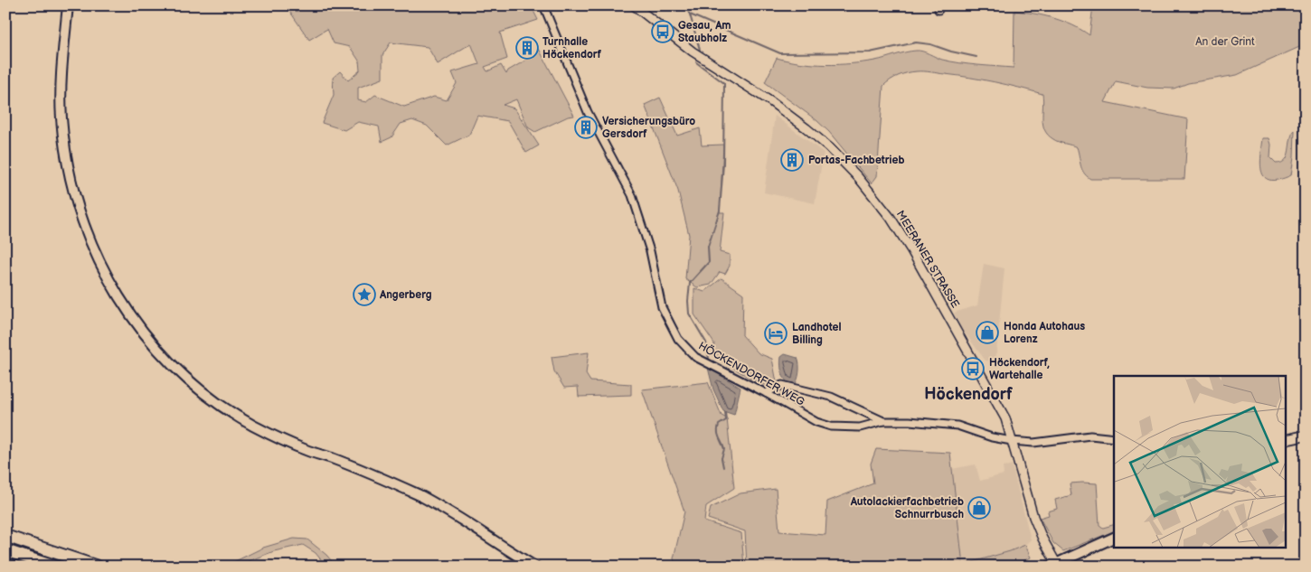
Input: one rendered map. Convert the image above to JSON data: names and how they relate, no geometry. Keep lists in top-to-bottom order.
{
  "streets": {
    "street": ["MEERANER STRASSE", "HÖCKENDORFER WEG"]
  },
  "crossings": [
    ["MEERANER STRASSE", "HÖCKENDORFER WEG"]
  ],
  "districts": ["Höckendorf"],
  "parks": ["An der Grint"],
  "places": {
    "bus stop": ["Gesau, Am Staubholz", "Höckendorf, Wartehalle"],
    "building": ["Turnhalle Höckendorf", "Versicherungsbüro Gersdorf", "Portas-Fachbetrieb"],
    "place": ["Angerberg"],
    "shop": ["Honda Autohaus Lorenz", "Autolackierfachbetrieb Schnurrbusch"],
    "hotel": ["Landhotel Billing"]
  }
}
